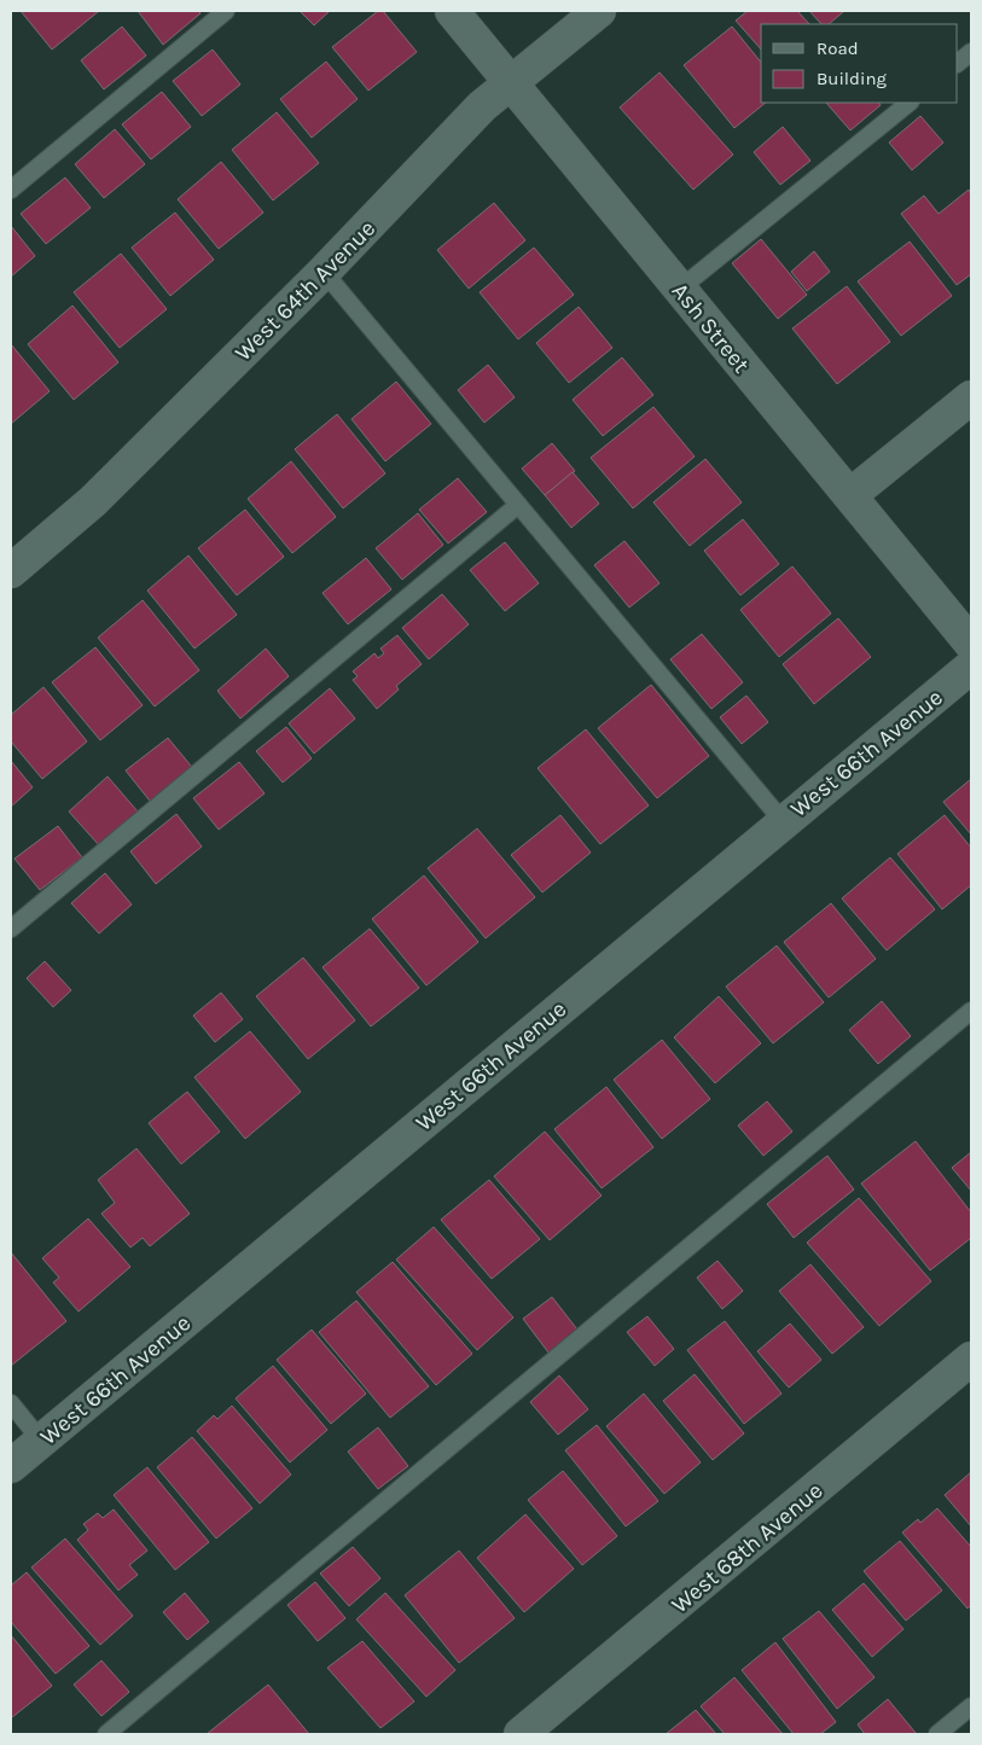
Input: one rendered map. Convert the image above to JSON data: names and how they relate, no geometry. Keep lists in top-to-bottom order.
{
  "streets": {
    "street": [
      "West 64th Avenue",
      "Ash Street",
      "West 66th Avenue",
      "West 68th Avenue"
    ]
  },
  "crossings": [
    ["West 64th Avenue", "Ash Street"]
  ],
  "legend": ["Road", "Building"]
}
